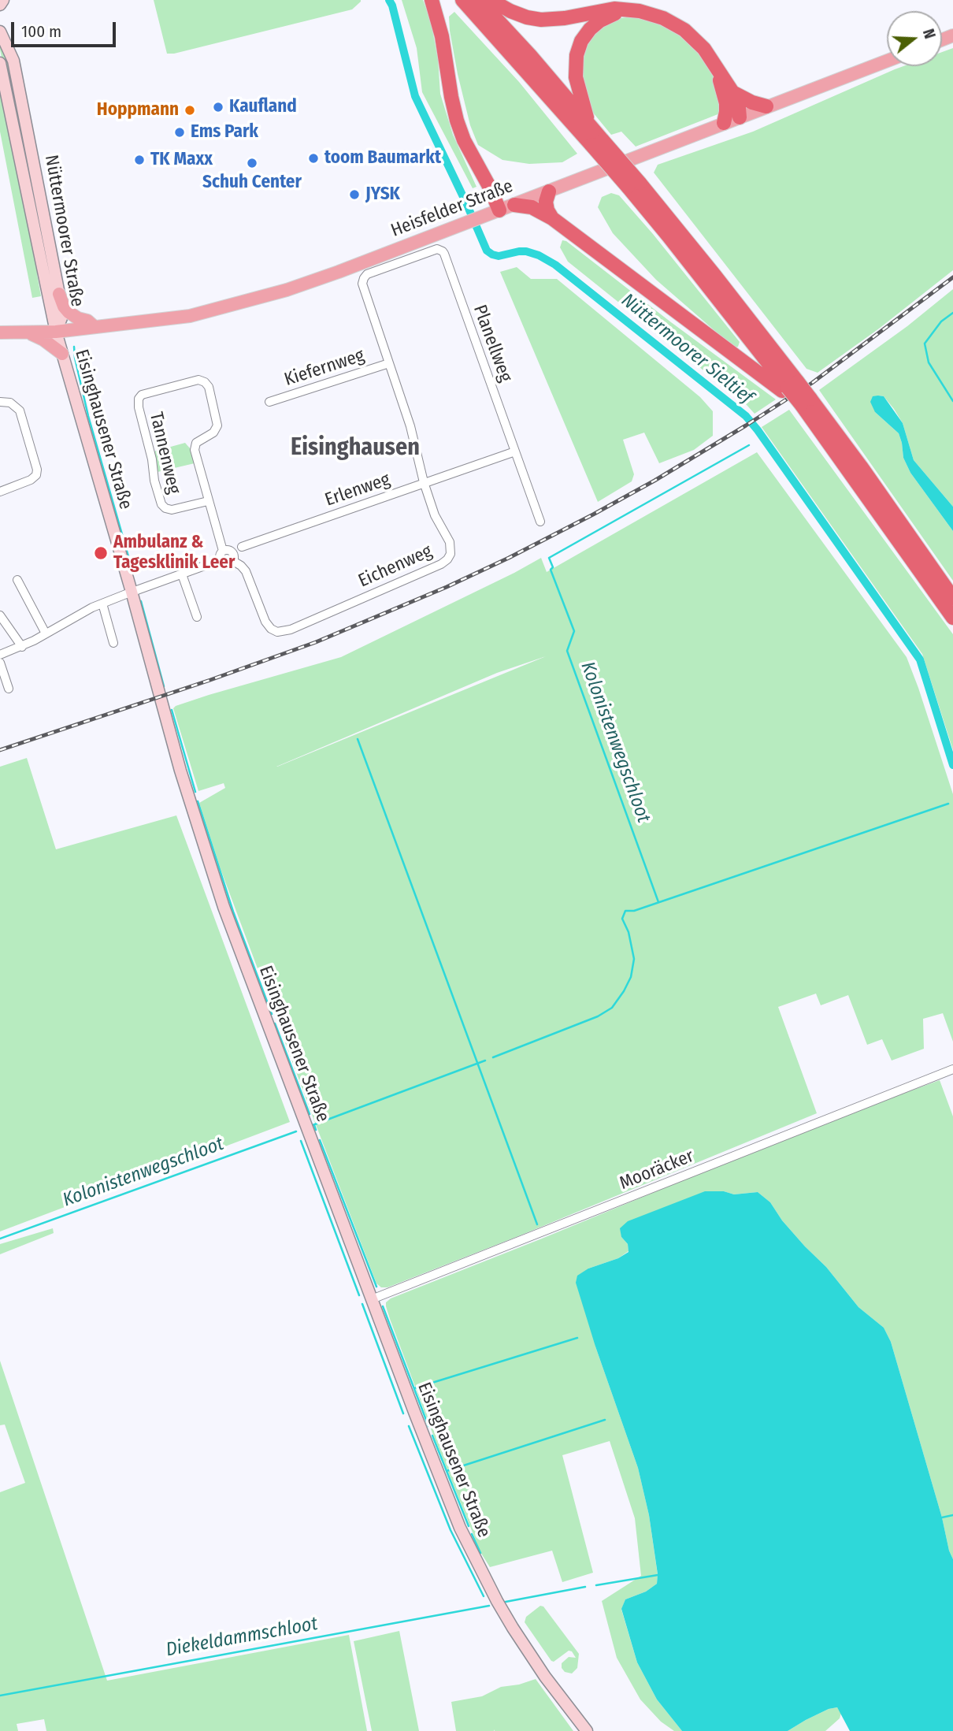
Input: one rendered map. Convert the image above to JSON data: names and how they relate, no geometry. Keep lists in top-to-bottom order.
{
  "streets": {
    "main road": ["Heisfelder Straße"],
    "street": [
      "Nüttermoorer Straße",
      "Planellweg",
      "Kiefernweg",
      "Eisinghausener Straße",
      "Tannenweg",
      "Erlenweg",
      "Eichenweg",
      "Mooräcker"
    ]
  },
  "crossings": [
    ["Heisfelder Straße", "Nüttermoorer Straße"],
    ["Heisfelder Straße", "Eisinghausener Straße"],
    ["Nüttermoorer Straße", "Eisinghausener Straße"],
    ["Planellweg", "Erlenweg"],
    ["Planellweg", "Eichenweg"],
    ["Kiefernweg", "Eichenweg"],
    ["Eisinghausener Straße", "Mooräcker"],
    ["Tannenweg", "Eichenweg"],
    ["Erlenweg", "Eichenweg"]
  ],
  "districts": ["Eisinghausen"],
  "water": ["Nüttermoorer Sieltief", "Kolonistenwegschloot", "Diekeldammschloot"],
  "places": [
    "Kaufland",
    "Hoppmann",
    "Ems Park",
    "toom Baumarkt",
    "TK Maxx",
    "Schuh Center",
    "JYSK",
    "Ambulanz & Tagesklinik Leer"
  ],
  "scale_bar": "100 m",
  "north": "right"
}
